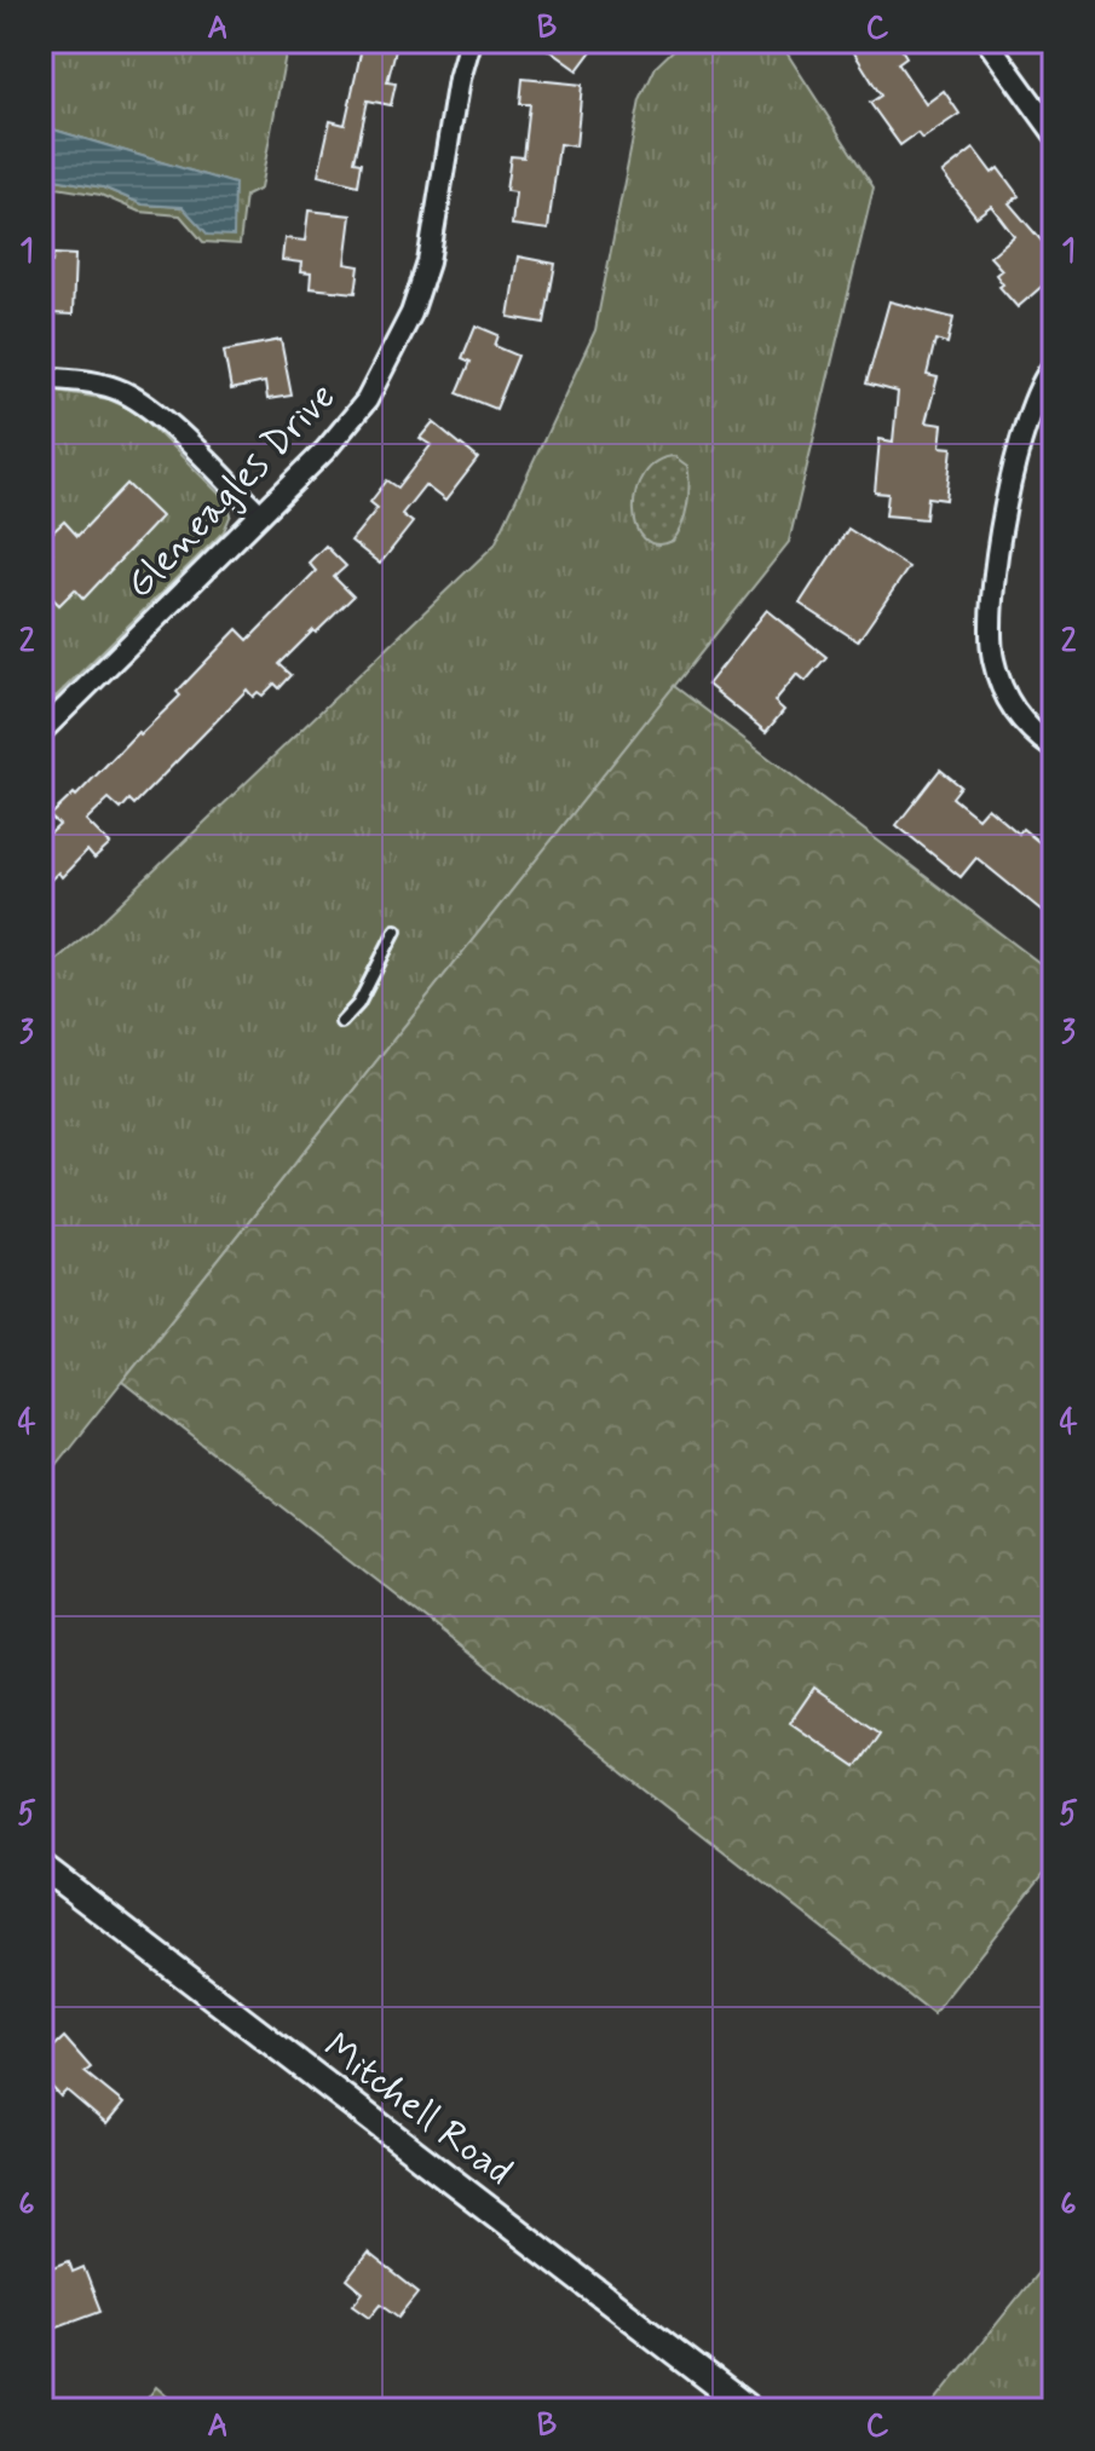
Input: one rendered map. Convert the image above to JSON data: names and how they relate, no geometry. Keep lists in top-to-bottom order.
{
  "streets": {
    "street": ["Gleneagles Drive", "Mitchell Road"]
  },
  "grid": {
    "columns": ["A", "B", "C"],
    "rows": [
      "1",
      "2",
      "3",
      "4",
      "5",
      "6"
    ]
  }
}
